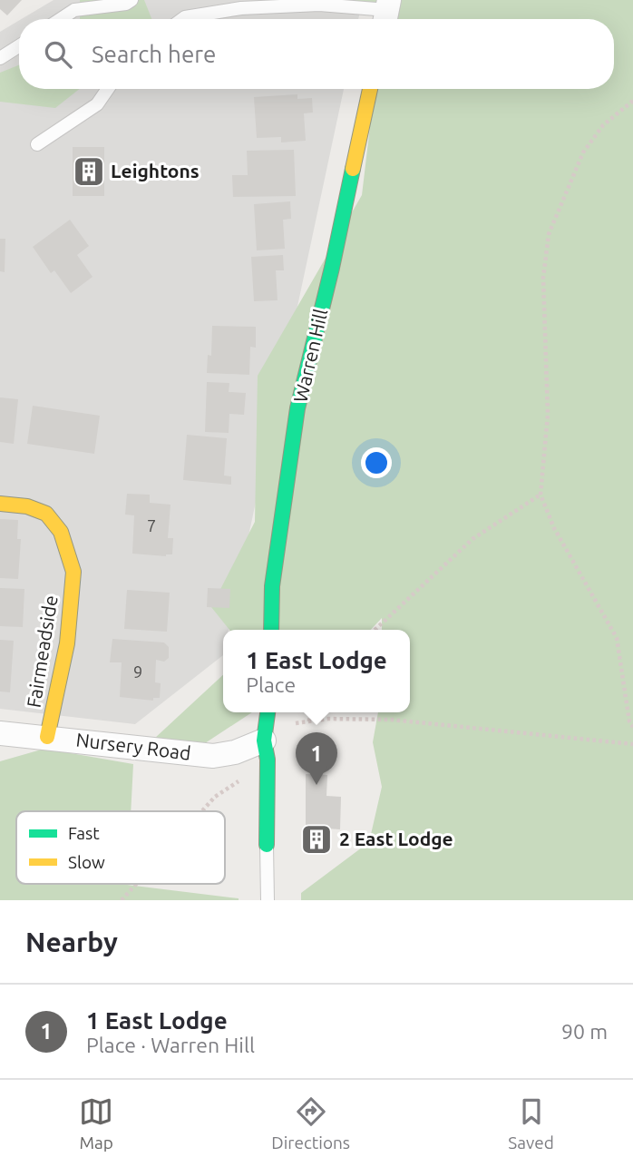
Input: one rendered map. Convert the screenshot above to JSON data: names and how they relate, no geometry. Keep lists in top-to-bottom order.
{
  "streets": {
    "street": ["Warren Hill", "Fairmeadside", "Nursery Road"]
  },
  "crossings": [
    ["Fairmeadside", "Nursery Road"]
  ],
  "places": {
    "building": ["Leightons", "2 East Lodge"]
  },
  "house_numbers": ["7", "9"],
  "legend": ["Fast", "Slow"],
  "page": {
    "search": "Search here",
    "popup": ["1 East Lodge", "Place"],
    "pins": "1",
    "heading": "Nearby",
    "list": [
      {
        "mark": "1",
        "name": "1 East Lodge",
        "note": "Place · Warren Hill",
        "value": "90 m"
      }
    ],
    "nav": ["Map", "Directions", "Saved"]
  }
}
